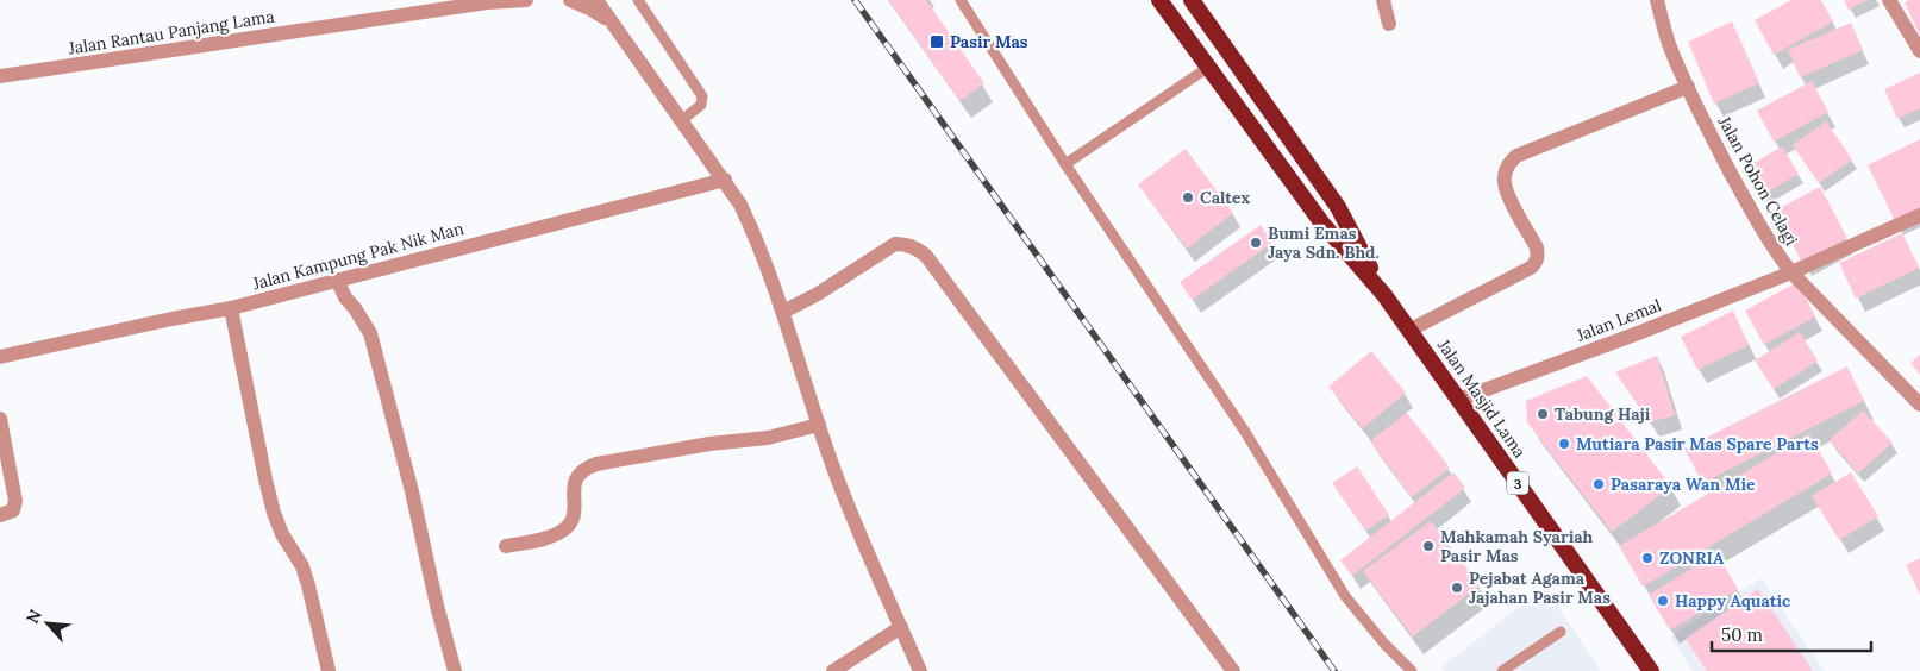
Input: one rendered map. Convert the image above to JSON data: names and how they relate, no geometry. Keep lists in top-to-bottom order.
{
  "streets": {
    "highway": ["Jalan Masjid Lama", "3"],
    "street": [
      "Jalan Rantau Panjang Lama",
      "Jalan Pohon Celagi",
      "Jalan Kampung Pak Nik Man",
      "Jalan Lemal"
    ]
  },
  "crossings": [
    ["Jalan Pohon Celagi", "Jalan Lemal"],
    ["Jalan Lemal", "Jalan Masjid Lama"]
  ],
  "places": {
    "transit": ["Pasir Mas"],
    "other": [
      "Caltex",
      "Bumi Emas Jaya Sdn. Bhd.",
      "Tabung Haji",
      "Mutiara Pasir Mas Spare Parts",
      "Pasaraya Wan Mie",
      "Mahkamah Syariah Pasir Mas",
      "ZONRIA",
      "Pejabat Agama Jajahan Pasir Mas",
      "Happy Aquatic"
    ]
  },
  "scale_bar": "50 m",
  "north": "top left"
}
